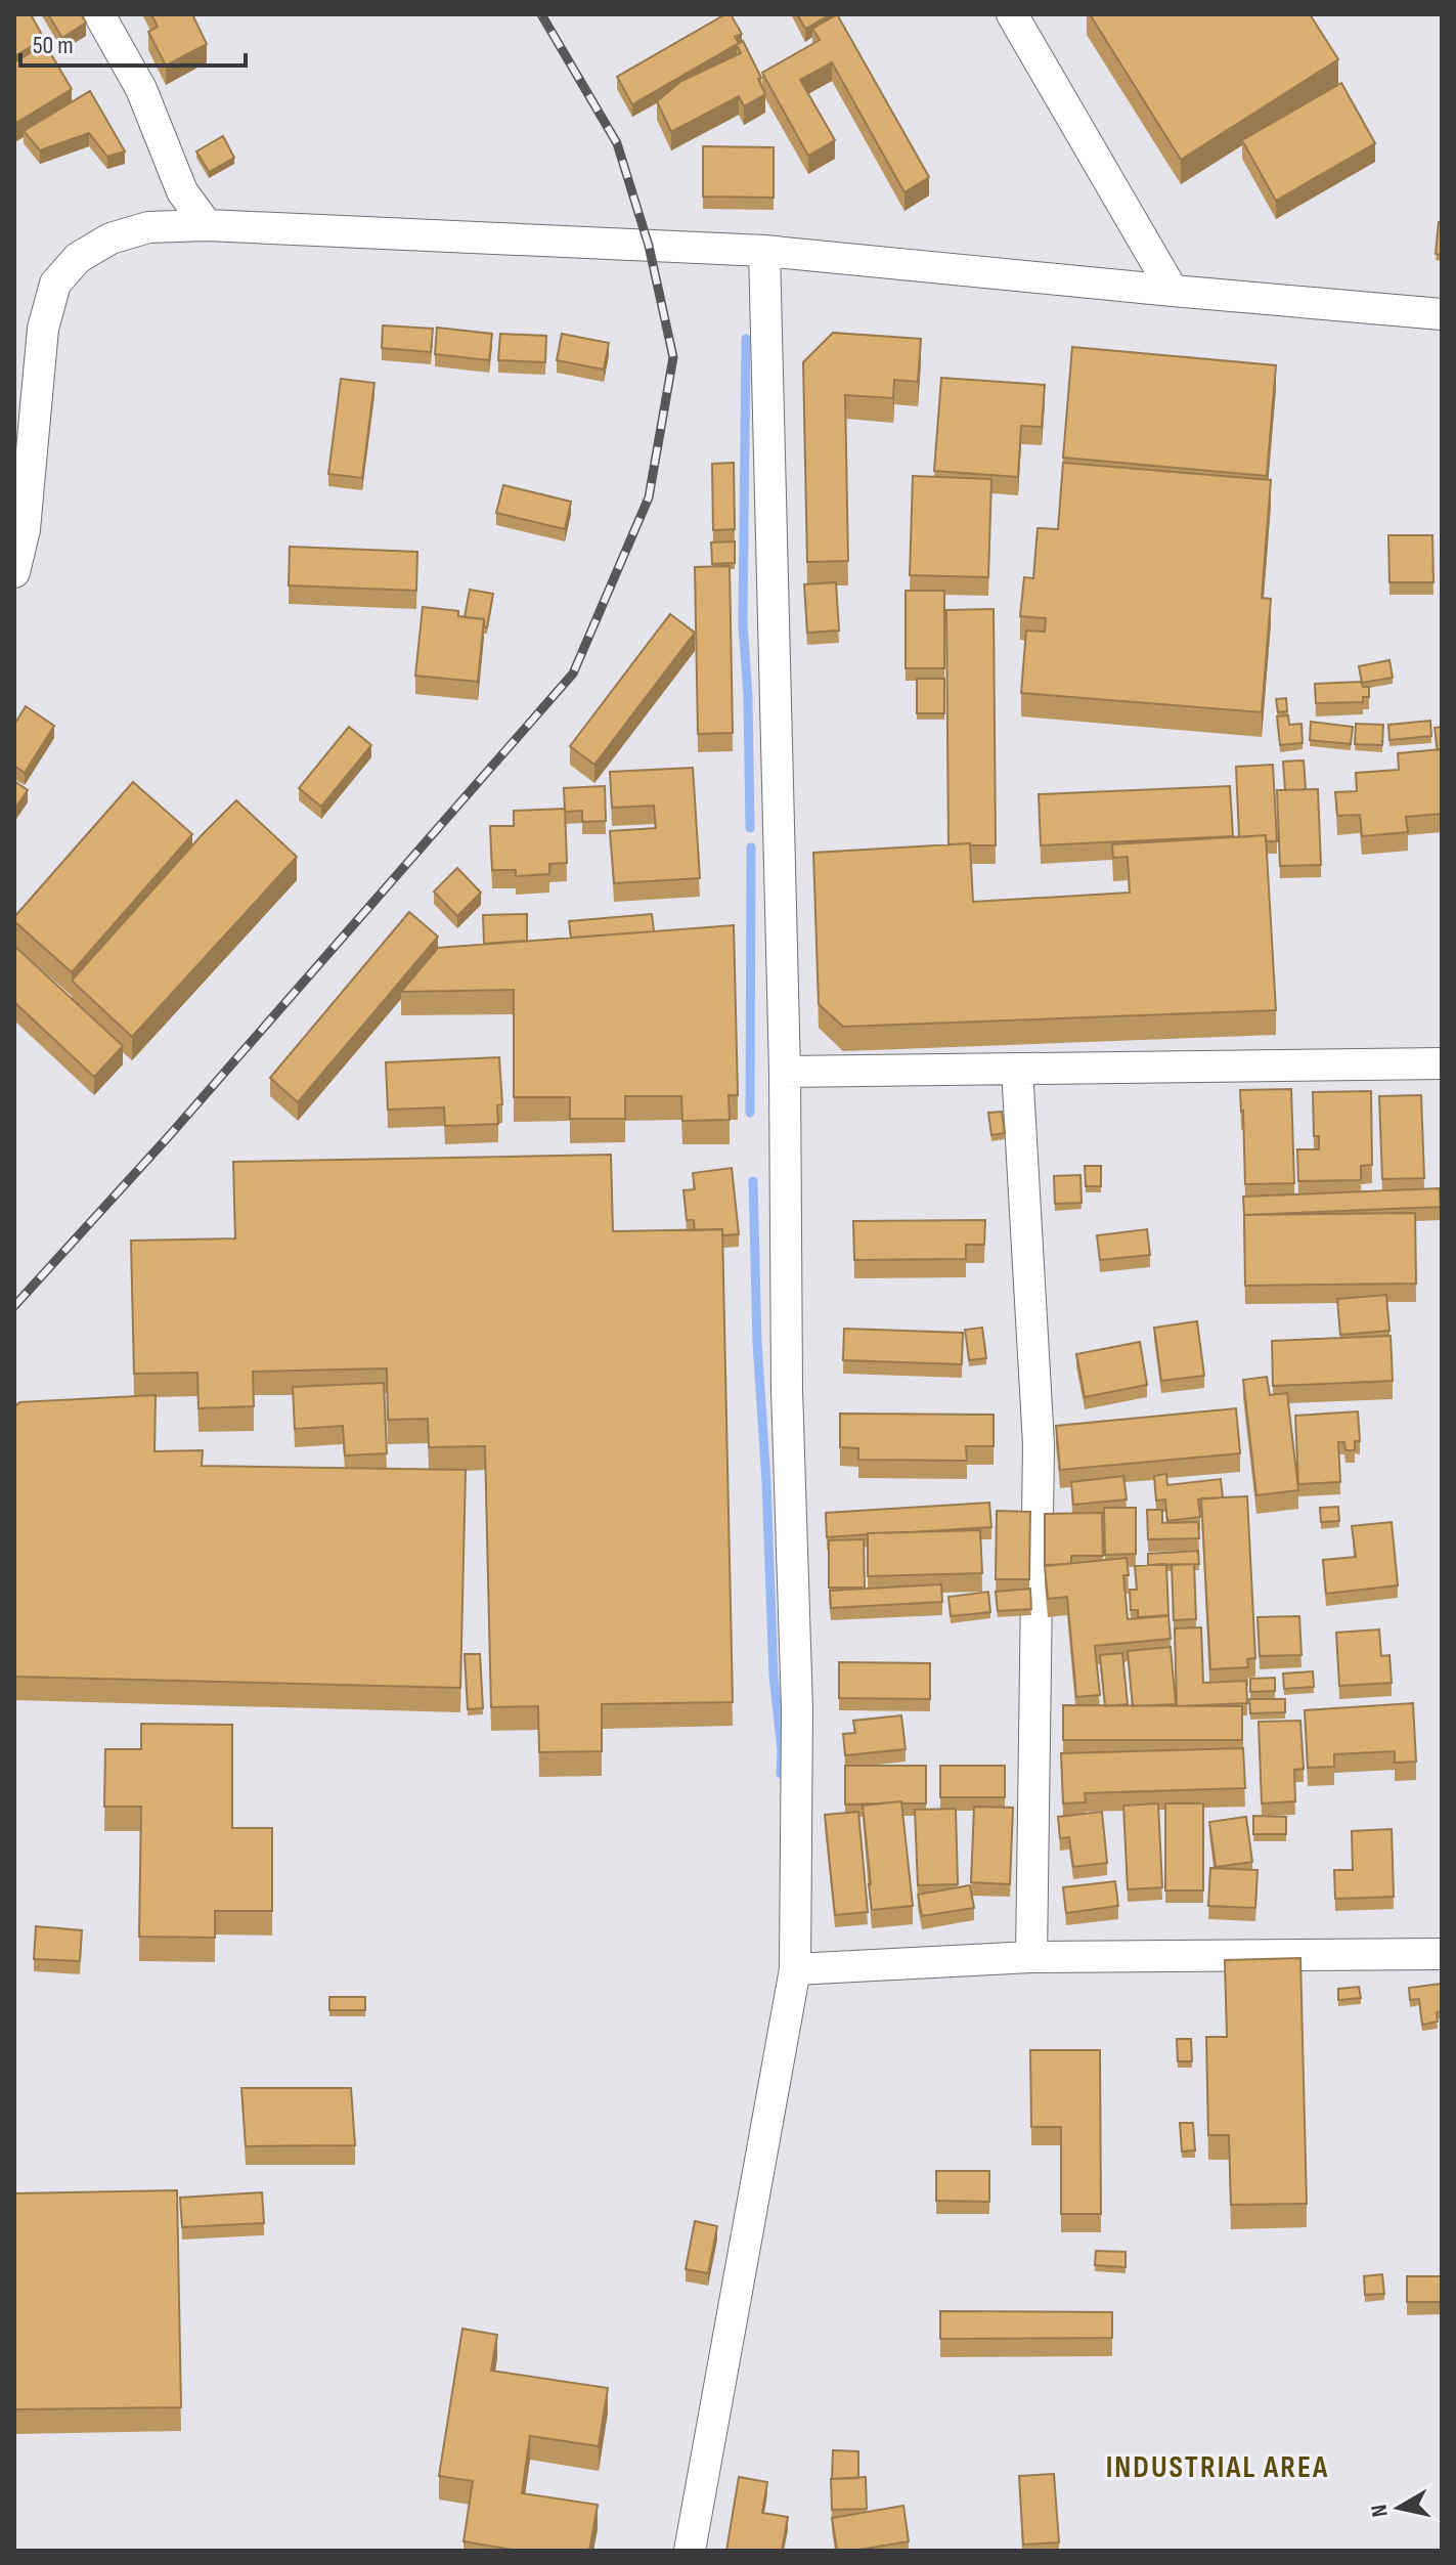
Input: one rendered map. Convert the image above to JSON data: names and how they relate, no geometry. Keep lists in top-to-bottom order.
{
  "districts": ["INDUSTRIAL AREA"],
  "scale_bar": "50 m",
  "north": "left"
}
